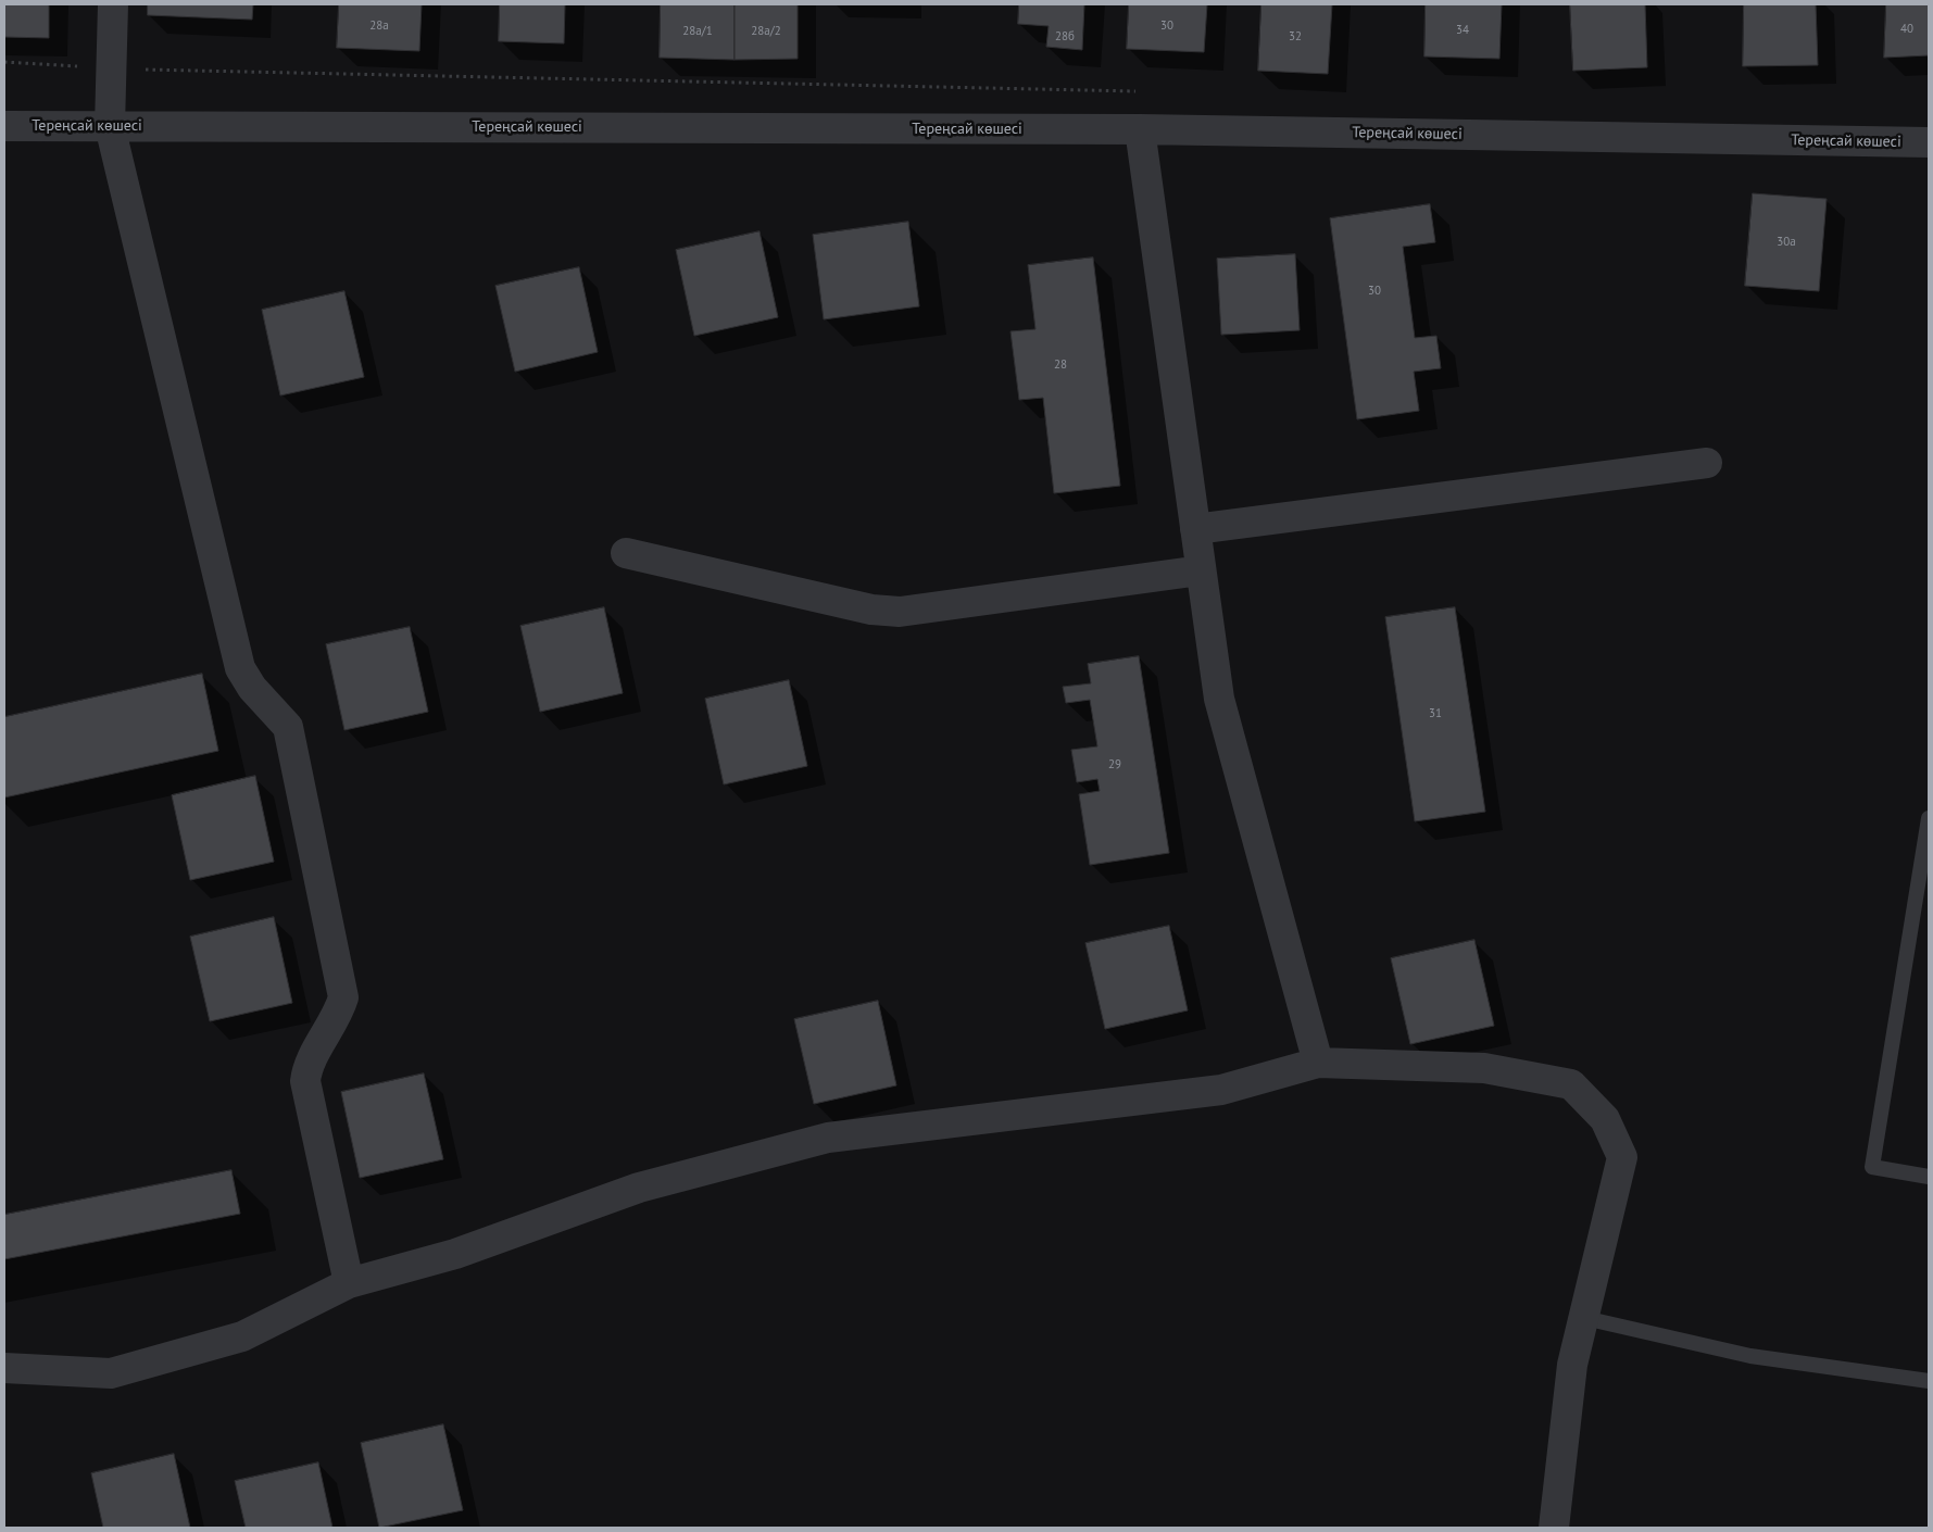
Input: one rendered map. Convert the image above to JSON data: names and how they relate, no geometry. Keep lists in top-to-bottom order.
{
  "streets": {
    "street": ["Тереңсай көшесі"]
  },
  "house_numbers": [
    "28а",
    "30",
    "40",
    "34",
    "28а/1",
    "28а/2",
    "28б",
    "32",
    "30а",
    "30",
    "28",
    "31",
    "29"
  ]
}
